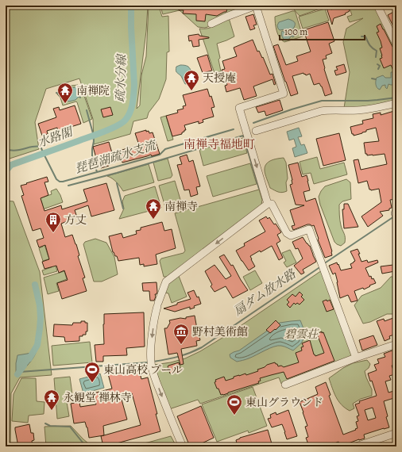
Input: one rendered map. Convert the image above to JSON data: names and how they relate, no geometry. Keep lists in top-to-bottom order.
{
  "districts": ["南禅寺福地町"],
  "water": [
    "疏水分線",
    "水路閣",
    "琵琶湖疏水支流",
    "扇ダム放水路"
  ],
  "parks": ["碧雲荘"],
  "places": {
    "temple": [
      "天授庵",
      "南禅院",
      "南禅寺",
      "永観堂 禅林寺"
    ],
    "building": ["方丈"],
    "museum": ["野村美術館"],
    "sports": ["東山高校 プール", "東山グラウンド"]
  },
  "scale_bar": "100 m"
}
